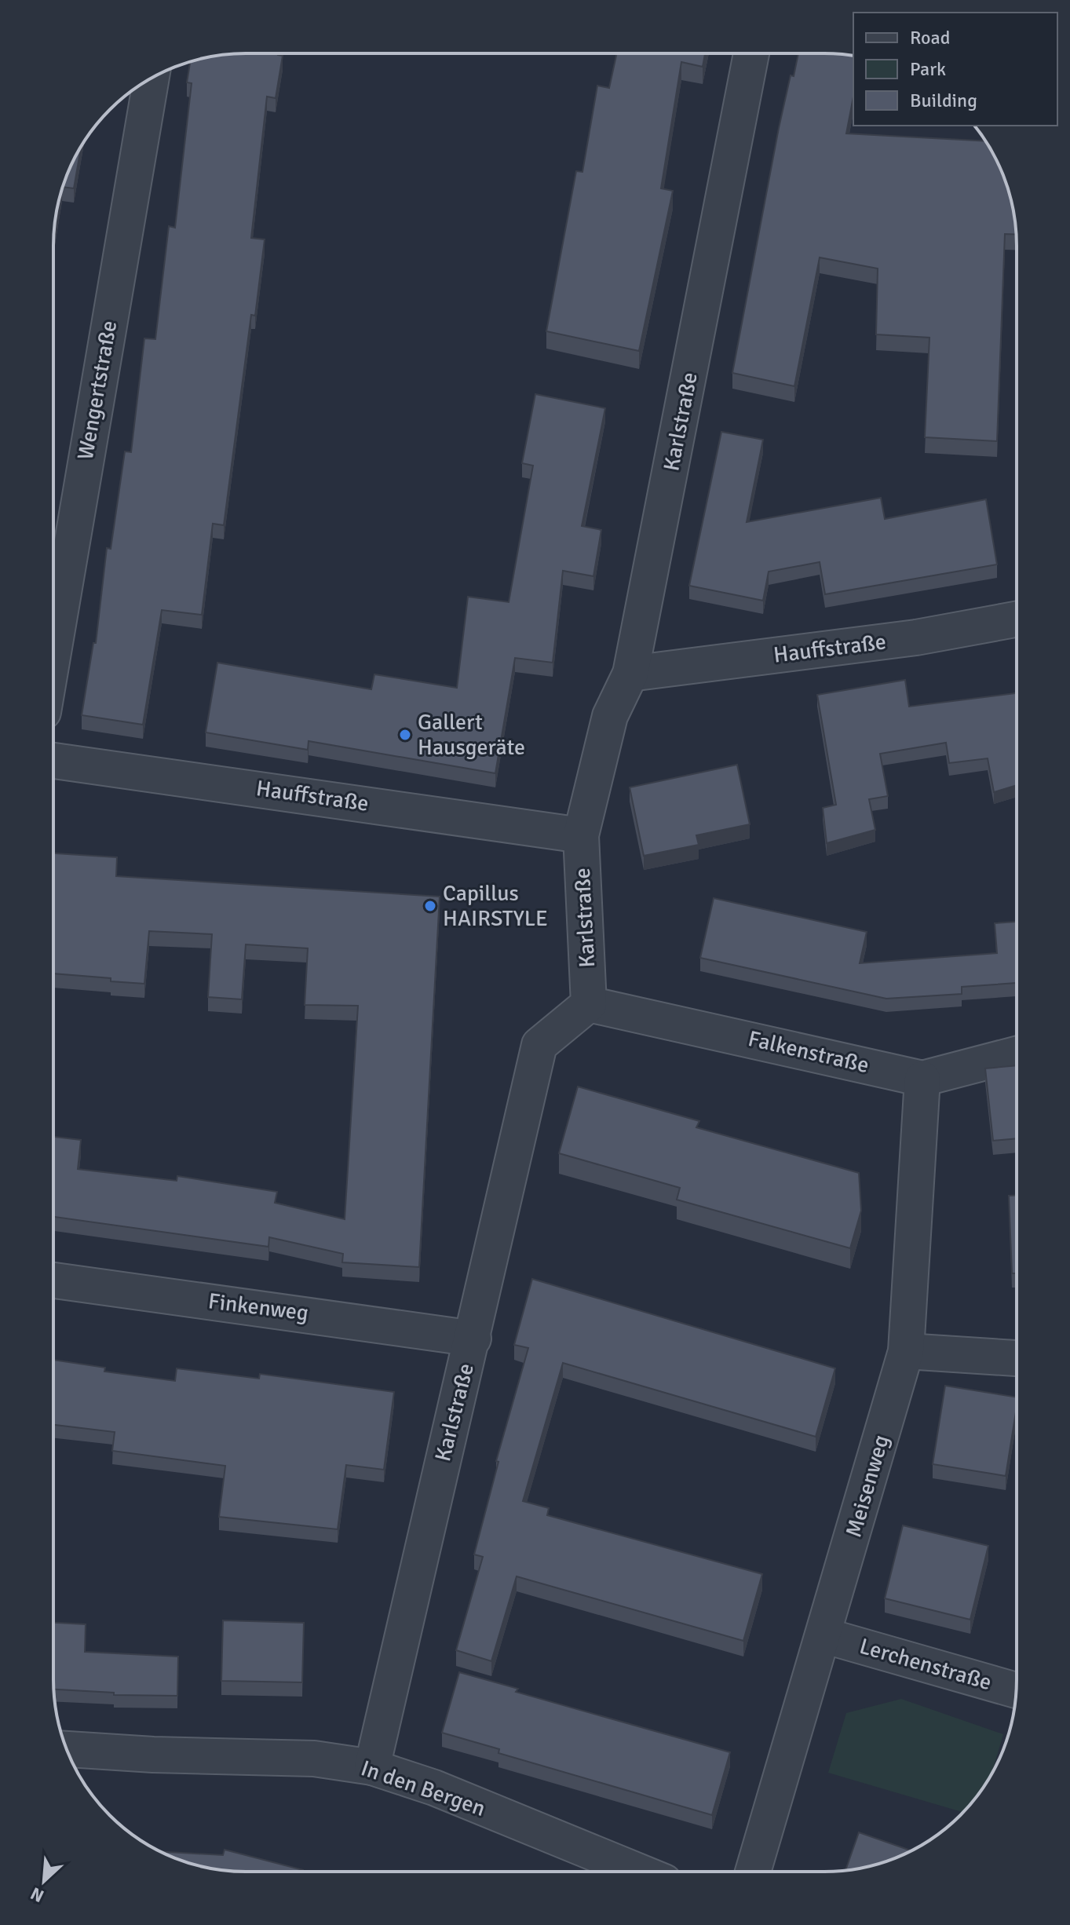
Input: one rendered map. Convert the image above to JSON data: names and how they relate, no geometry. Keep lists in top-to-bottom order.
{
  "streets": {
    "street": [
      "Wengertstraße",
      "Karlstraße",
      "Hauffstraße",
      "Falkenstraße",
      "Finkenweg",
      "Meisenweg",
      "Lerchenstraße",
      "In den Bergen"
    ]
  },
  "crossings": [
    ["Karlstraße", "Hauffstraße"],
    ["Karlstraße", "Falkenstraße"],
    ["Karlstraße", "Finkenweg"],
    ["Karlstraße", "In den Bergen"],
    ["Falkenstraße", "Meisenweg"],
    ["Meisenweg", "Lerchenstraße"]
  ],
  "places": ["Gallert Hausgeräte", "Capillus HAIRSTYLE"],
  "legend": ["Road", "Park", "Building"],
  "north": "bottom left"
}
